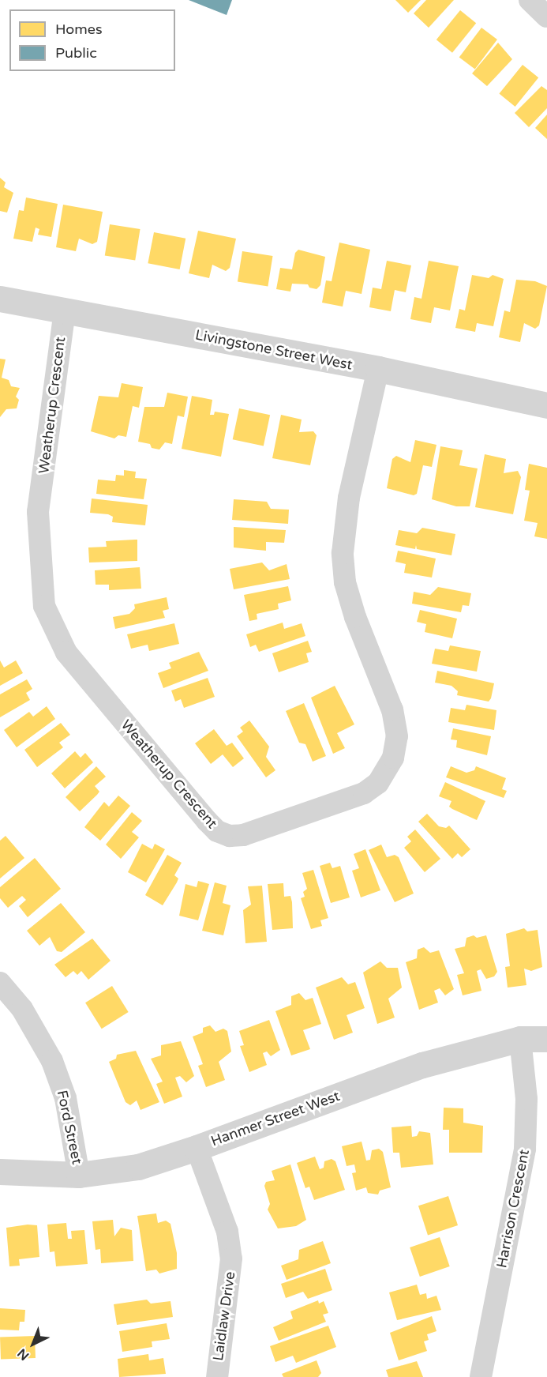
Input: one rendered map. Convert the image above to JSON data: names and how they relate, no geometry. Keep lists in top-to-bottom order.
{
  "streets": {
    "street": [
      "Livingstone Street West",
      "Weatherup Crescent",
      "Hanmer Street West",
      "Ford Street",
      "Harrison Crescent",
      "Laidlaw Drive"
    ]
  },
  "crossings": [
    ["Livingstone Street West", "Weatherup Crescent"],
    ["Hanmer Street West", "Ford Street"],
    ["Hanmer Street West", "Harrison Crescent"],
    ["Hanmer Street West", "Laidlaw Drive"]
  ],
  "legend": ["Homes", "Public"],
  "north": "bottom left"
}
